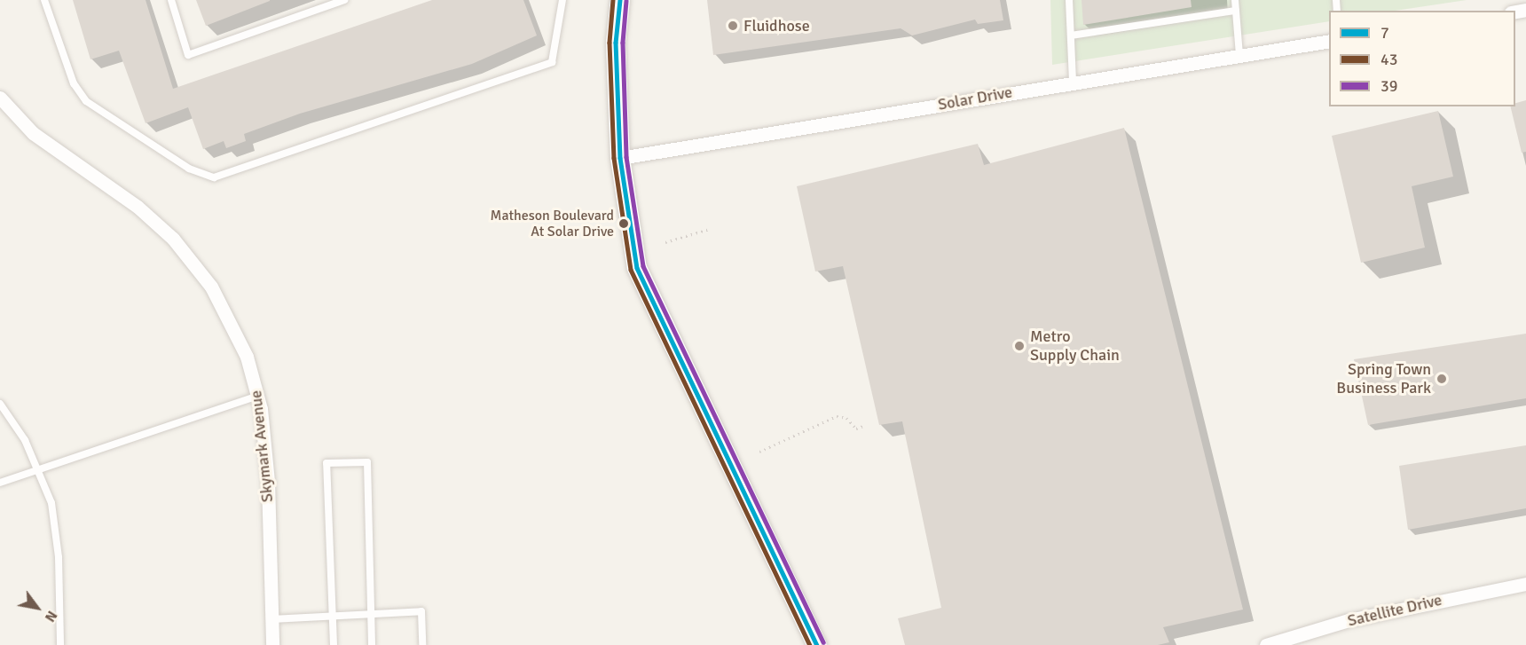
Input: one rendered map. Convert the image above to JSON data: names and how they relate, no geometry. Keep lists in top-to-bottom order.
{
  "streets": {
    "street": ["Solar Drive", "Skymark Avenue", "Satellite Drive"]
  },
  "places": [
    "Fluidhose",
    "Matheson Boulevard At Solar Drive",
    "Metro Supply Chain",
    "Spring Town Business Park"
  ],
  "lines": ["transit line 7", "transit line 43", "transit line 39"],
  "legend": ["7", "43", "39"],
  "north": "bottom right"
}
